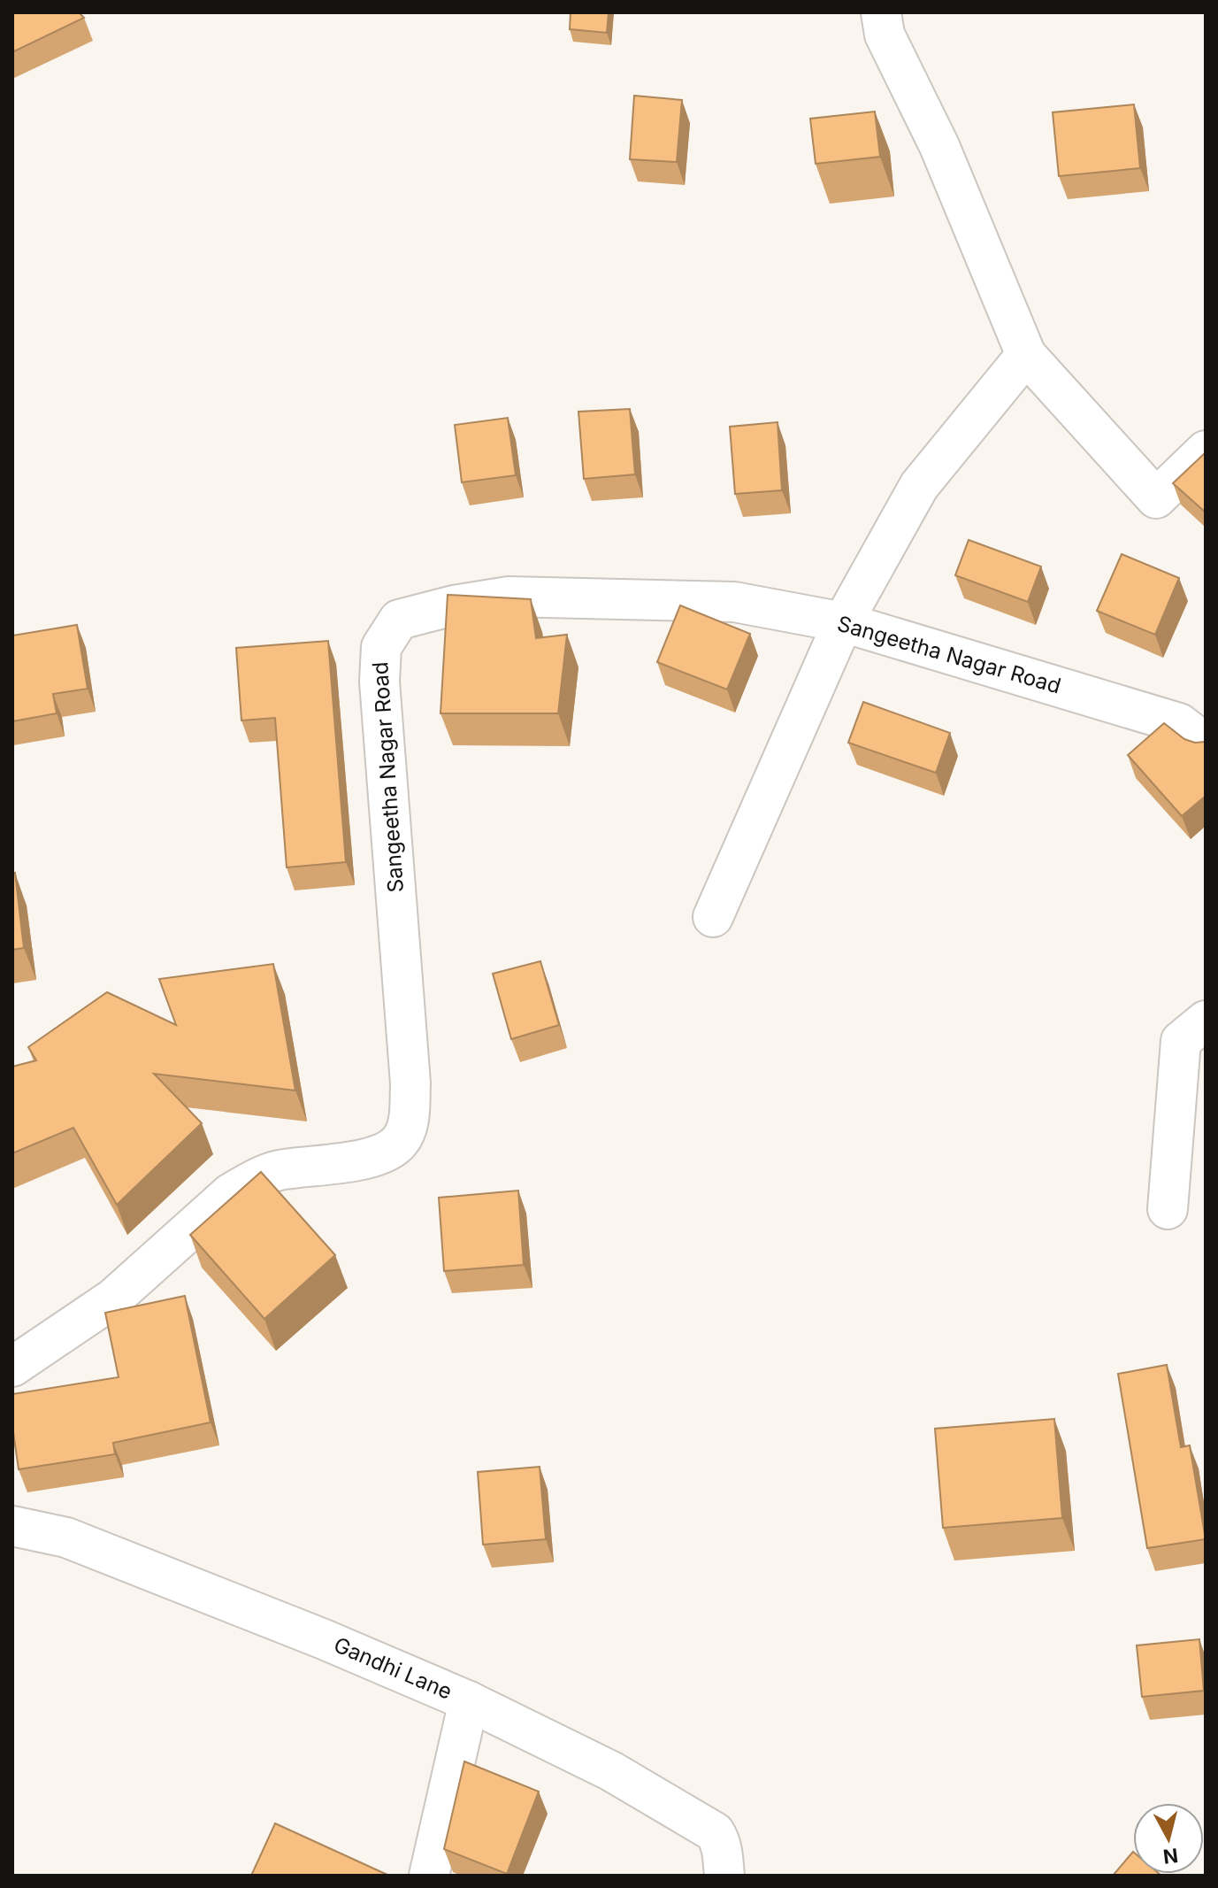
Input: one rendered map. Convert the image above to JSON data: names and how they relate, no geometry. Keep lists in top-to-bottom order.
{
  "streets": {
    "street": ["Sangeetha Nagar Road", "Gandhi Lane"]
  },
  "north": "bottom"
}
